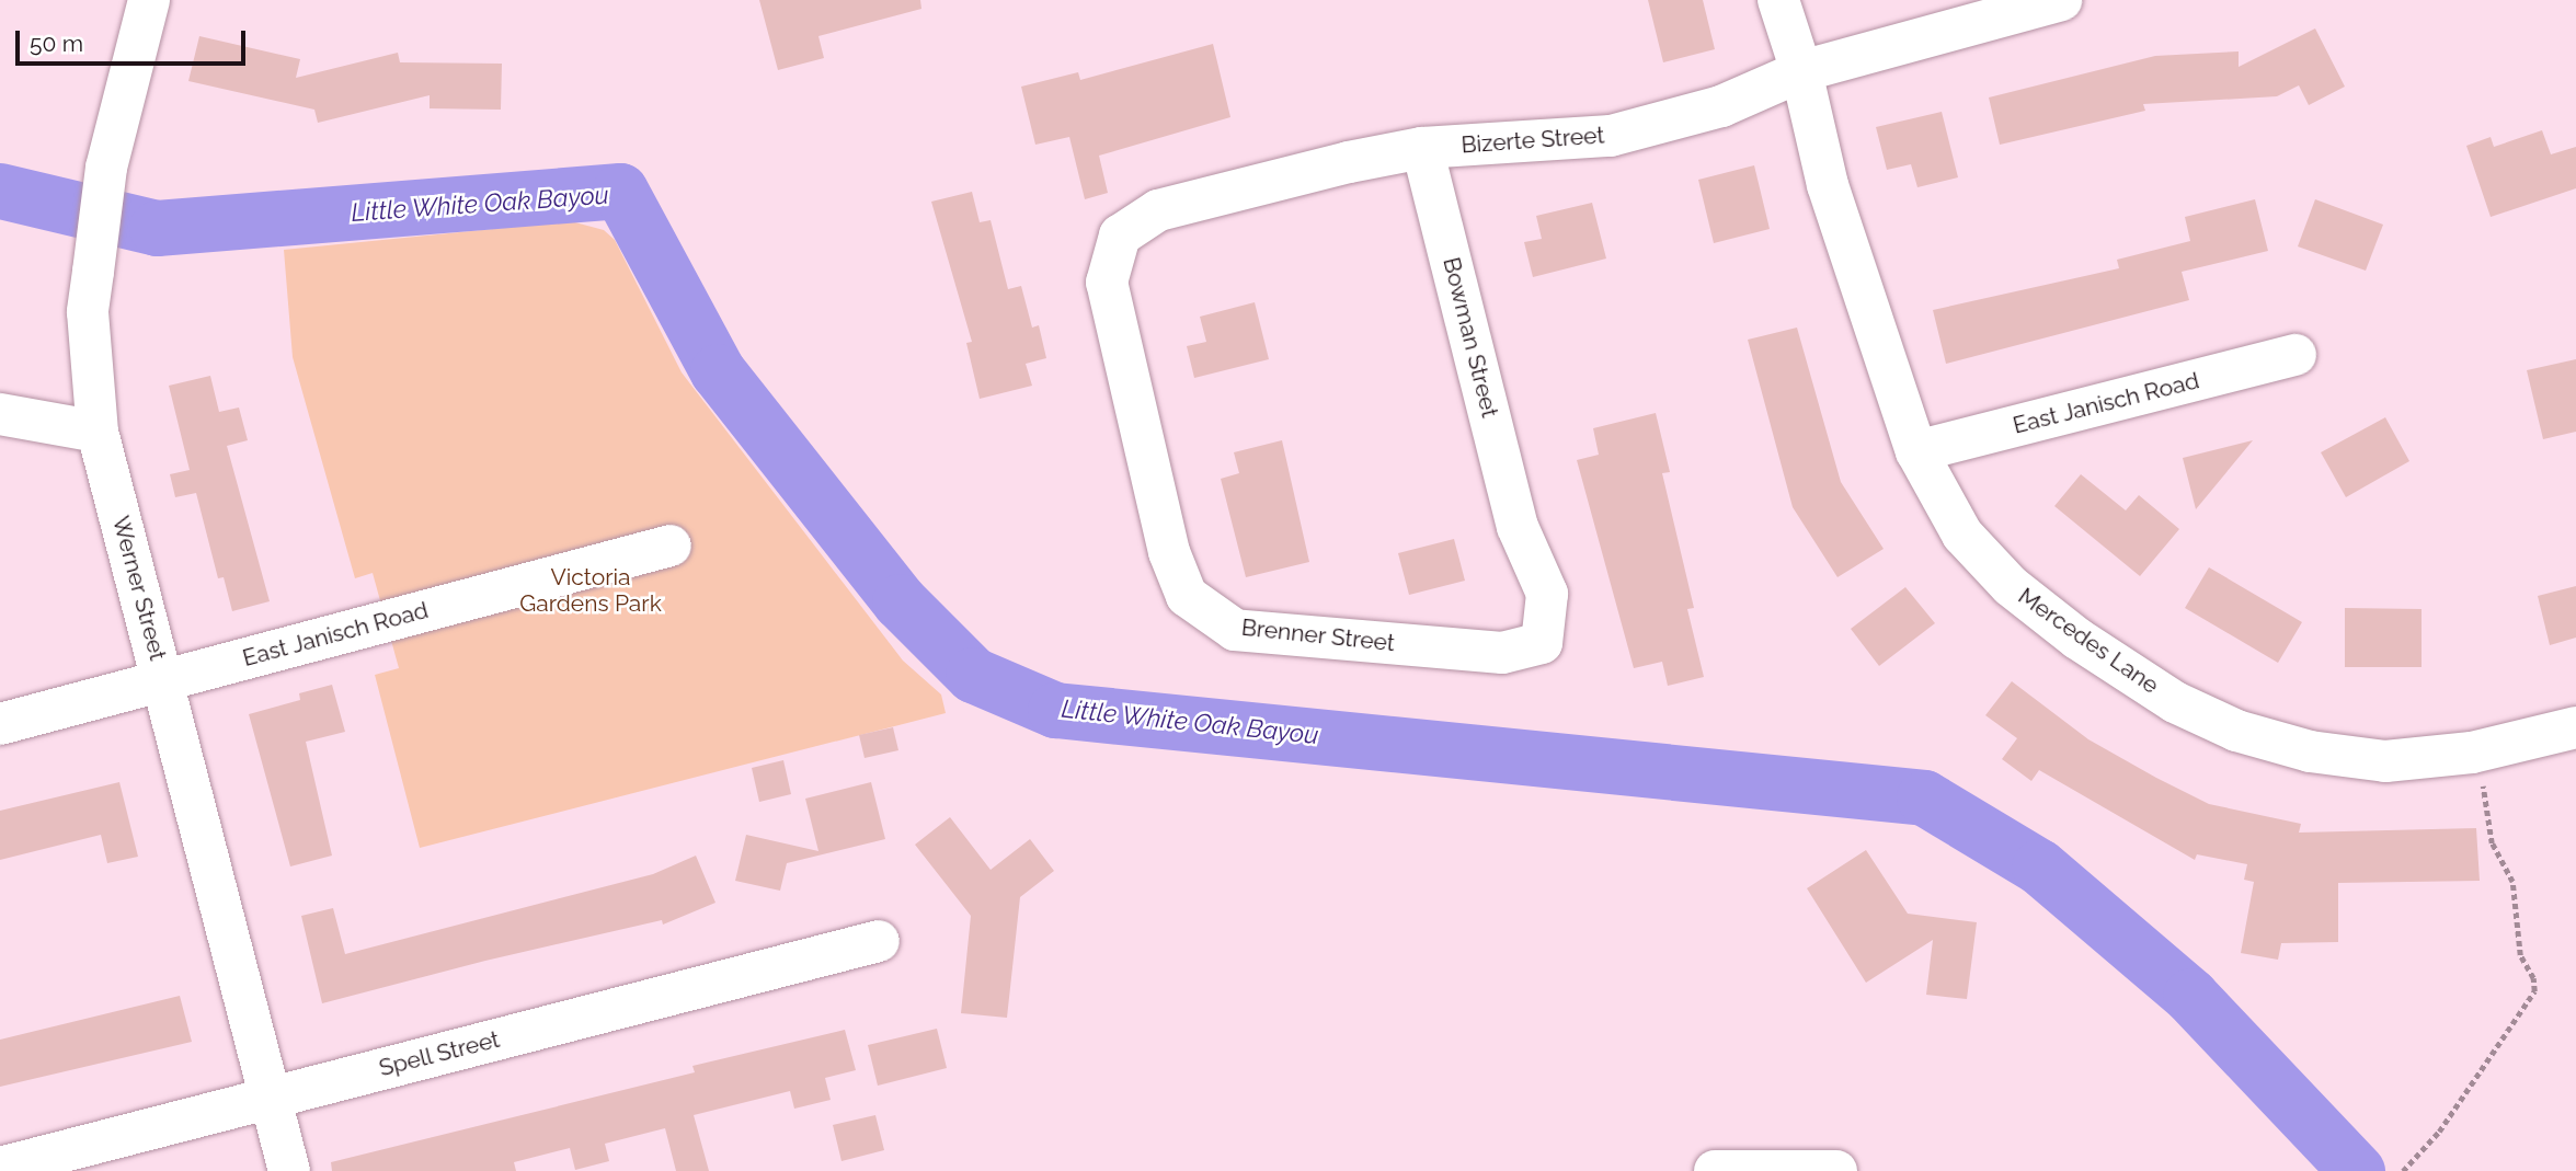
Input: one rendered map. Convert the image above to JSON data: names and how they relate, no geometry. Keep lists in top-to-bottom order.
{
  "streets": {
    "street": [
      "Bizerte Street",
      "Bowman Street",
      "East Janisch Road",
      "Werner Street",
      "Brenner Street",
      "Mercedes Lane",
      "Spell Street"
    ]
  },
  "crossings": [
    ["Bizerte Street", "Bowman Street"],
    ["Bizerte Street", "Brenner Street"],
    ["Bizerte Street", "Mercedes Lane"],
    ["Bowman Street", "Brenner Street"],
    ["East Janisch Road", "Werner Street"],
    ["East Janisch Road", "Mercedes Lane"],
    ["Werner Street", "Spell Street"]
  ],
  "water": ["Little White Oak Bayou"],
  "parks": ["Victoria Gardens Park"],
  "scale_bar": "50 m"
}
